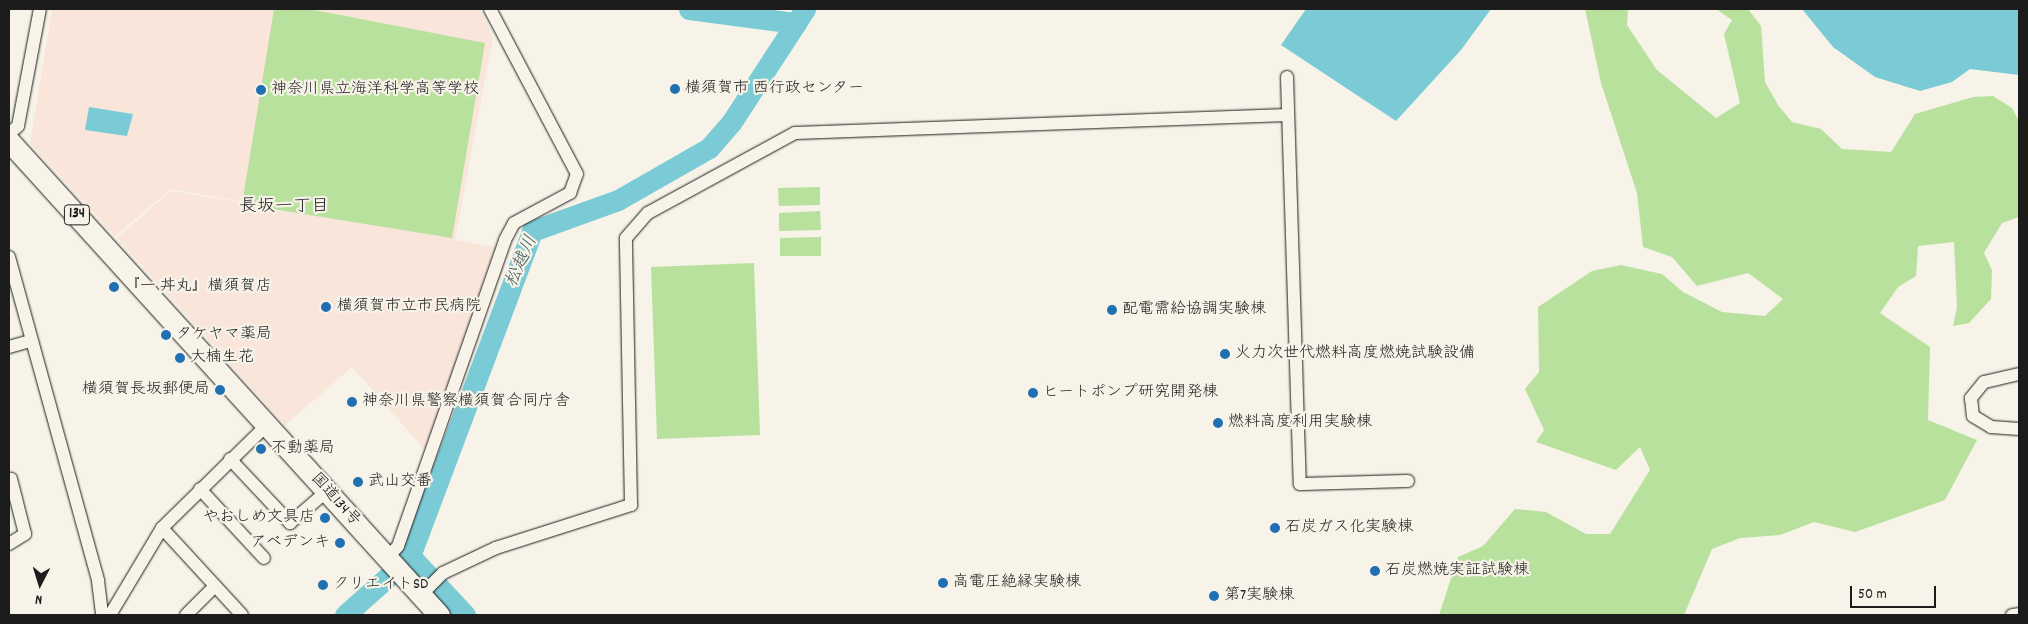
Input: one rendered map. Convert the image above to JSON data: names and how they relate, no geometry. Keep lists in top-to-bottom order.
{
  "streets": {
    "highway": ["134", "国道134号"]
  },
  "districts": ["長坂一丁目"],
  "water": ["松越川"],
  "places": [
    "横須賀市 西行政センター",
    "神奈川県立海洋科学高等学校",
    "『一 丼丸』横須賀店",
    "横須賀市立市民病院",
    "配電需給協調実験棟",
    "タケヤマ薬局",
    "火力次世代燃料高度燃焼試験設備",
    "大楠生花",
    "横須賀長坂郵便局",
    "ヒートポンプ研究開発棟",
    "神奈川県警察横須賀合同庁舎",
    "燃料高度利用実験棟",
    "不動薬局",
    "武山交番",
    "やおしめ文具店",
    "石炭ガス化実験棟",
    "アベデンキ",
    "石炭燃焼実証試験棟",
    "高電圧絶縁実験棟",
    "クリエイトSD",
    "第7実験棟"
  ],
  "scale_bar": "50 m",
  "north": "bottom"
}
